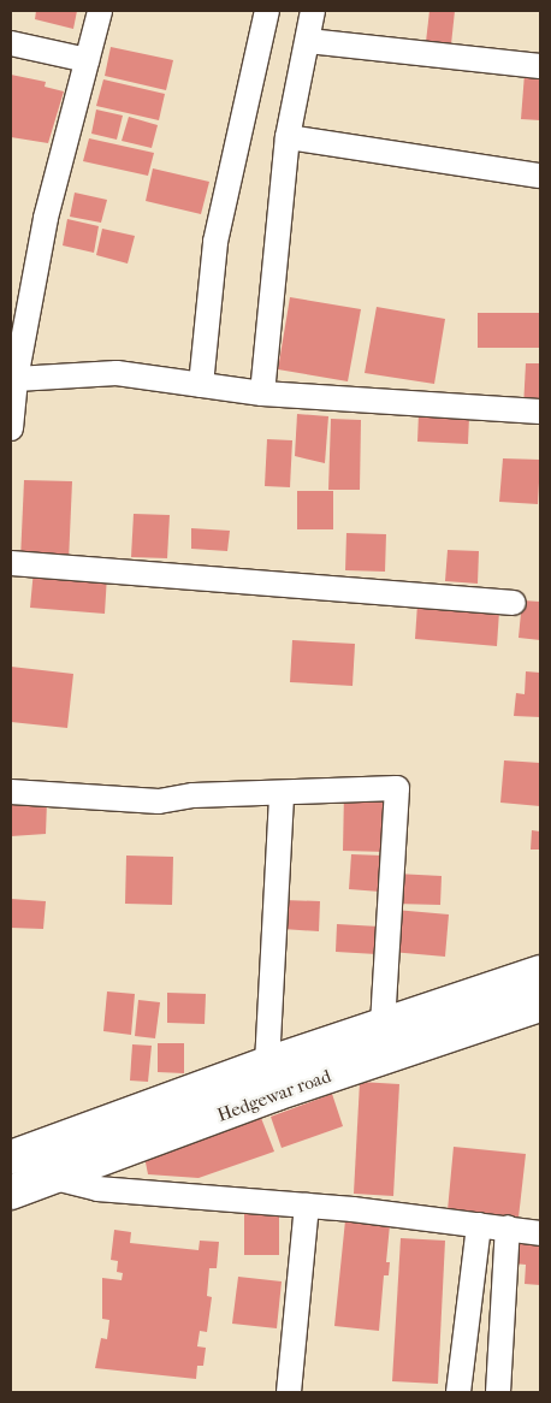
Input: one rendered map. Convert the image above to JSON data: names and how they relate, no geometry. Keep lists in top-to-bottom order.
{
  "streets": {
    "main road": ["Hedgewar road"]
  }
}
